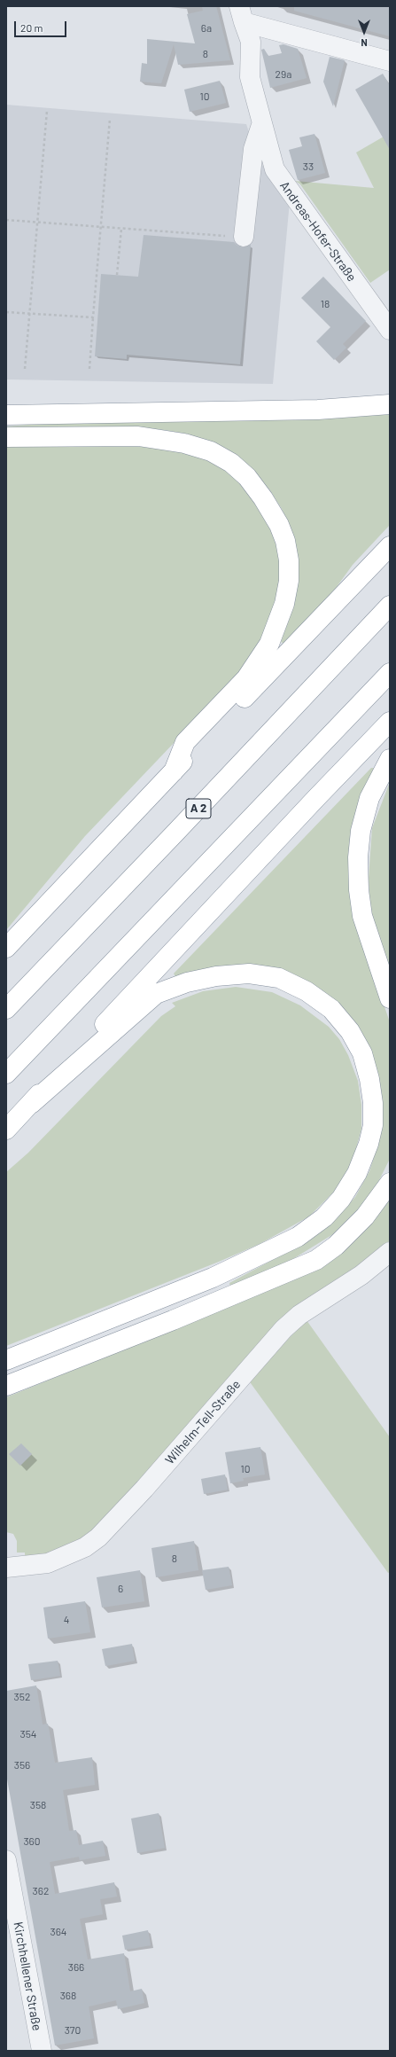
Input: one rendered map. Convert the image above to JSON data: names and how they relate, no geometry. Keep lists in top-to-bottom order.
{
  "streets": {
    "highway": ["A 2"],
    "street": ["Andreas-Hofer-Straße", "Wilhelm-Tell-Straße", "Kirchhellener Straße"]
  },
  "house_numbers": [
    "6a",
    "8",
    "29a",
    "10",
    "33",
    "18",
    "10",
    "8",
    "6",
    "4",
    "352",
    "354",
    "356",
    "358",
    "360",
    "362",
    "364",
    "366",
    "368",
    "370"
  ],
  "scale_bar": "20 m",
  "north": "bottom"
}
